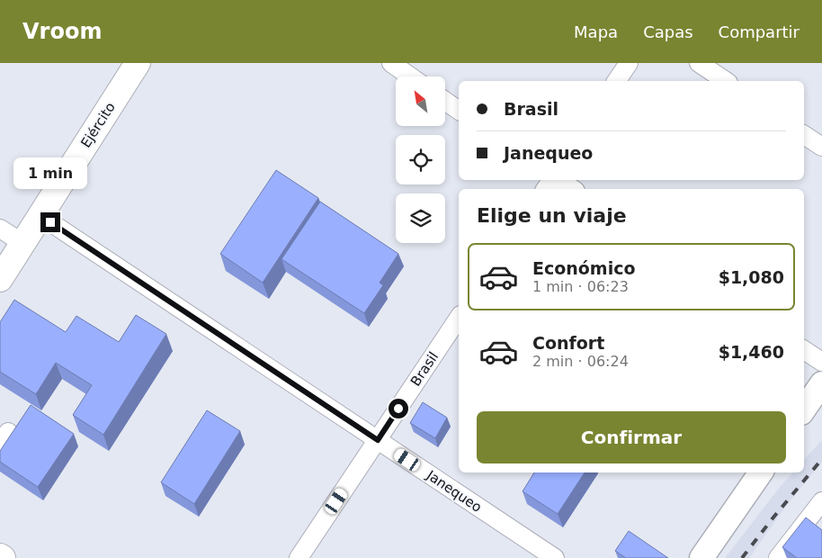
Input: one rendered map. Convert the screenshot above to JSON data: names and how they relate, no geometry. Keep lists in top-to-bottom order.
{
  "streets": {
    "main road": ["Ejército"],
    "street": ["Brasil", "Janequeo"]
  },
  "crossings": [
    ["Ejército", "Janequeo"],
    ["Brasil", "Janequeo"]
  ],
  "north": "top left",
  "page": {
    "header": "Vroom",
    "nav": ["Mapa", "Capas", "Compartir"],
    "banner": ["Brasil", "Janequeo"],
    "bubble": "1 min",
    "heading": "Elige un viaje",
    "list": [
      {
        "name": "Económico",
        "note": "1 min · 06:23",
        "value": "$1,080"
      },
      {
        "name": "Confort",
        "note": "2 min · 06:24",
        "value": "$1,460"
      }
    ],
    "buttons": "Confirmar"
  }
}
